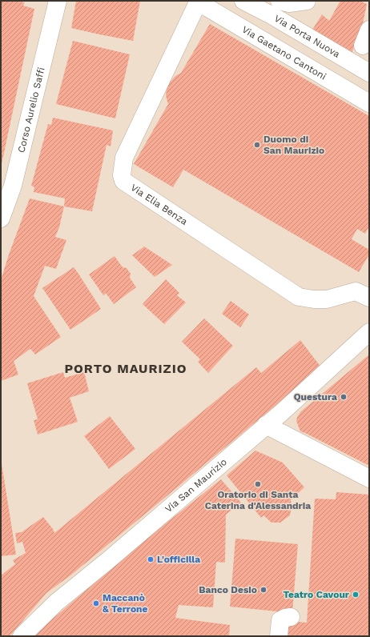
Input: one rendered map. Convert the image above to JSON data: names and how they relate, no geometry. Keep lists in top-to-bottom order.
{
  "streets": {
    "street": [
      "Via Porta Nuova",
      "Via Gaetano Cantoni",
      "Corso Aurelio Saffi",
      "Via Elia Benza",
      "Via San Maurizio"
    ]
  },
  "crossings": [
    ["Via Gaetano Cantoni", "Via Elia Benza"]
  ],
  "districts": ["PORTO MAURIZIO"],
  "places": [
    "Duomo di San Maurizio",
    "Questura",
    "Oratorio di Santa Caterina d'Alessandria",
    "L'officilla",
    "Banco Desio",
    "Teatro Cavour",
    "Maccanò & Terrone"
  ]
}
